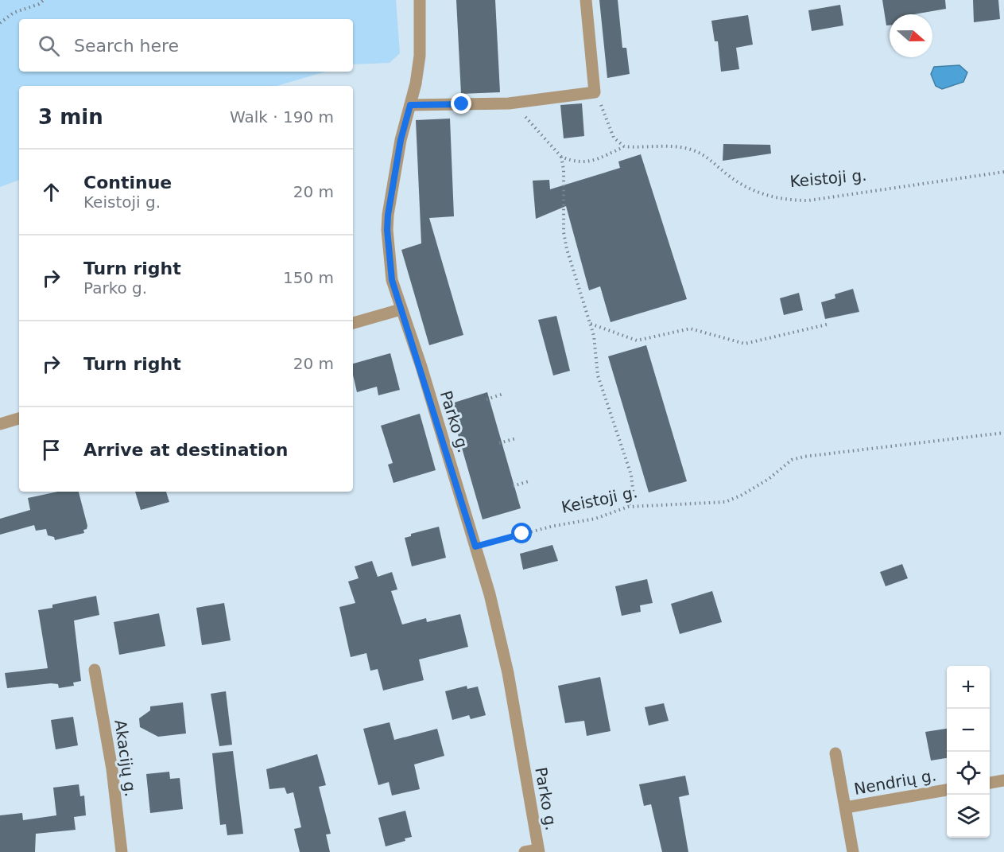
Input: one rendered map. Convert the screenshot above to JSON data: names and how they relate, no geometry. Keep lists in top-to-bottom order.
{
  "streets": {
    "street": ["Parko g.", "Akacijų g.", "Nendrių g."],
    "path": ["Keistoji g."]
  },
  "crossings": [
    ["Keistoji g.", "Parko g."]
  ],
  "north": "right",
  "page": {
    "search": "Search here",
    "heading": ["3 min", "Walk · 190 m"],
    "list": [
      ["Continue", "Keistoji g.", "20 m"],
      ["Turn right", "Parko g.", "150 m"],
      ["Turn right", "20 m"],
      "Arrive at destination"
    ],
    "map_buttons": ["+", "−"]
  }
}
